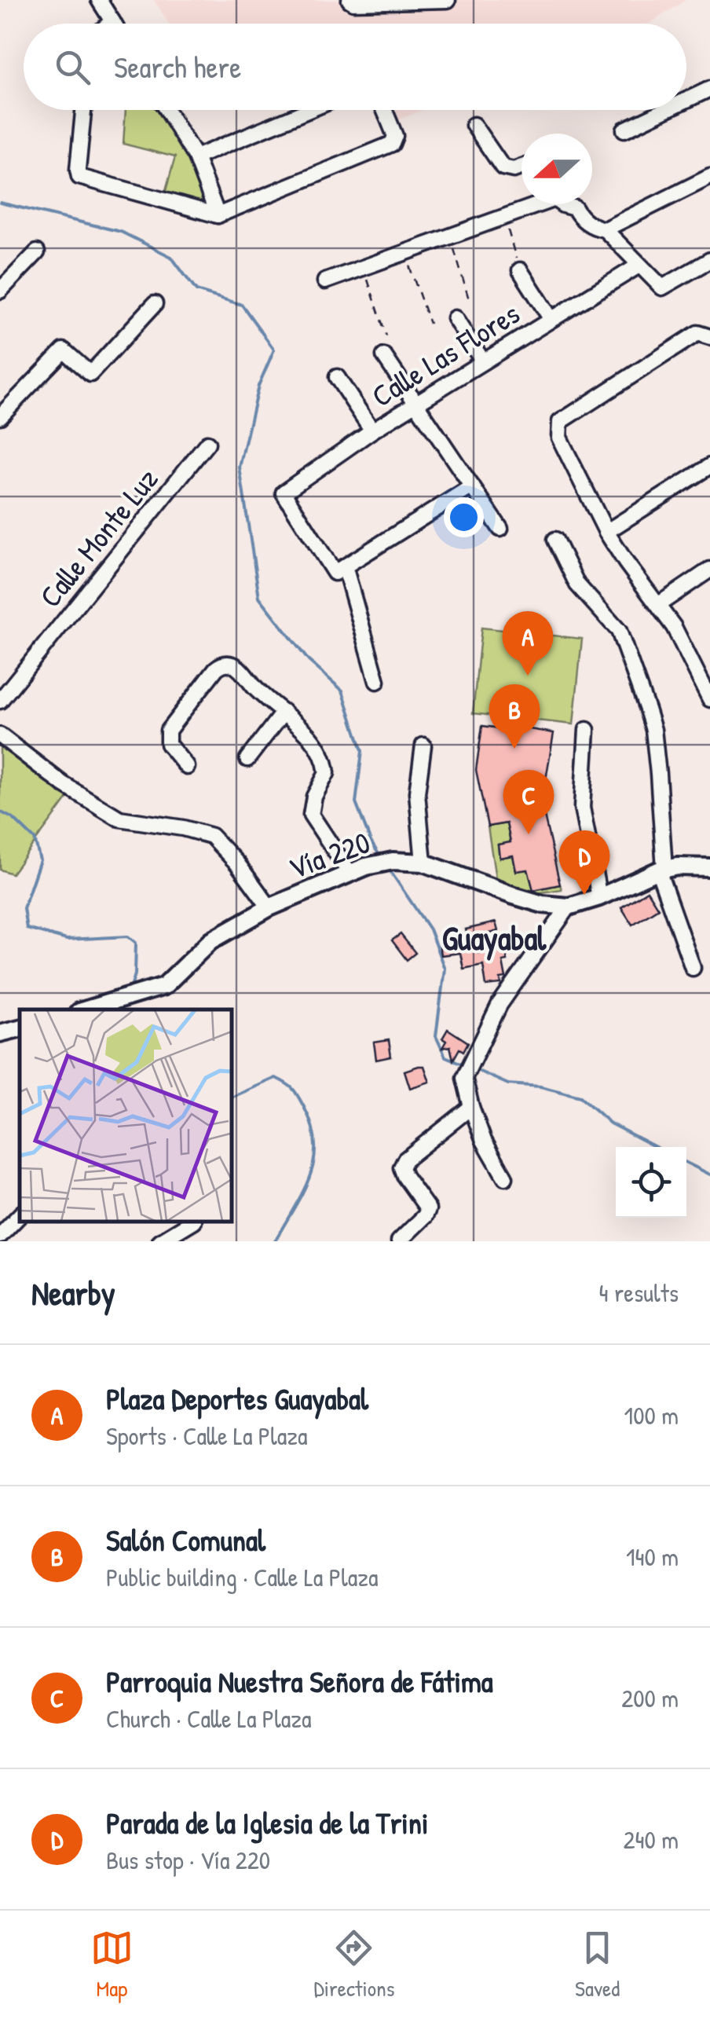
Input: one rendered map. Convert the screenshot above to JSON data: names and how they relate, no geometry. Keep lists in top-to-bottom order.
{
  "streets": {
    "main road": ["Vía 220"],
    "street": ["Calle Las Flores", "Calle Monte Luz"]
  },
  "districts": ["Guayabal"],
  "north": "left",
  "page": {
    "search": "Search here",
    "pins": [
      "A",
      "B",
      "C",
      "D"
    ],
    "heading": ["Nearby", "4 results"],
    "list": [
      {
        "mark": "A",
        "name": "Plaza Deportes Guayabal",
        "note": "Sports · Calle La Plaza",
        "value": "100 m"
      },
      {
        "mark": "B",
        "name": "Salón Comunal",
        "note": "Public building · Calle La Plaza",
        "value": "140 m"
      },
      {
        "mark": "C",
        "name": "Parroquia Nuestra Señora de Fátima",
        "note": "Church · Calle La Plaza",
        "value": "200 m"
      },
      {
        "mark": "D",
        "name": "Parada de la Iglesia de la Trini",
        "note": "Bus stop · Vía 220",
        "value": "240 m"
      }
    ],
    "nav": ["Map", "Directions", "Saved"]
  }
}
